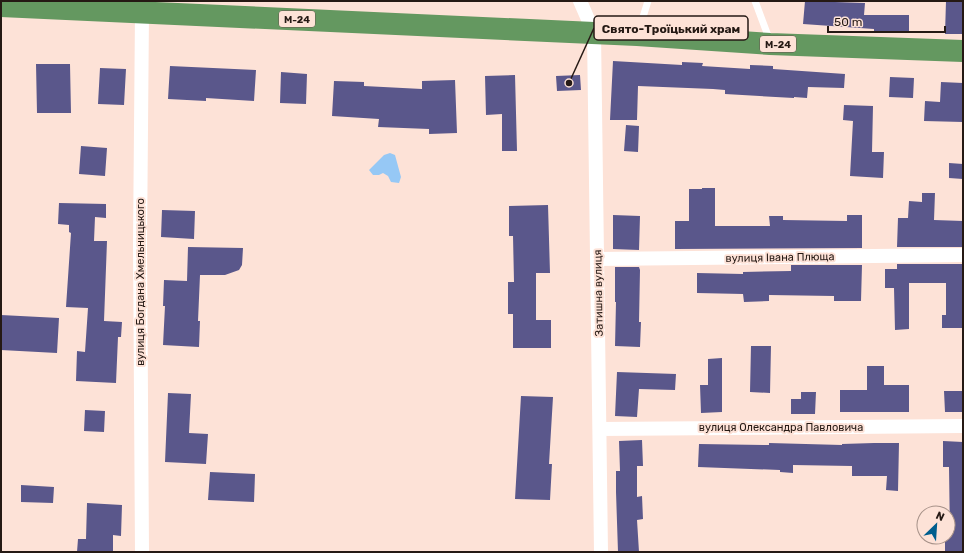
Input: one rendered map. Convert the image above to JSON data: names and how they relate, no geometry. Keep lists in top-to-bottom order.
{
  "streets": {
    "highway": ["М-24"],
    "street": [
      "вулиця Івана Плюща",
      "вулиця Богдана Хмельницького",
      "Затишна вулиця",
      "вулиця Олександра Павловича"
    ]
  },
  "crossings": [
    ["М-24", "вулиця Богдана Хмельницького"],
    ["М-24", "Затишна вулиця"],
    ["вулиця Івана Плюща", "Затишна вулиця"],
    ["Затишна вулиця", "вулиця Олександра Павловича"]
  ],
  "places": ["Свято-Троїцький храм"],
  "scale_bar": "50 m",
  "north": "top right"
}
